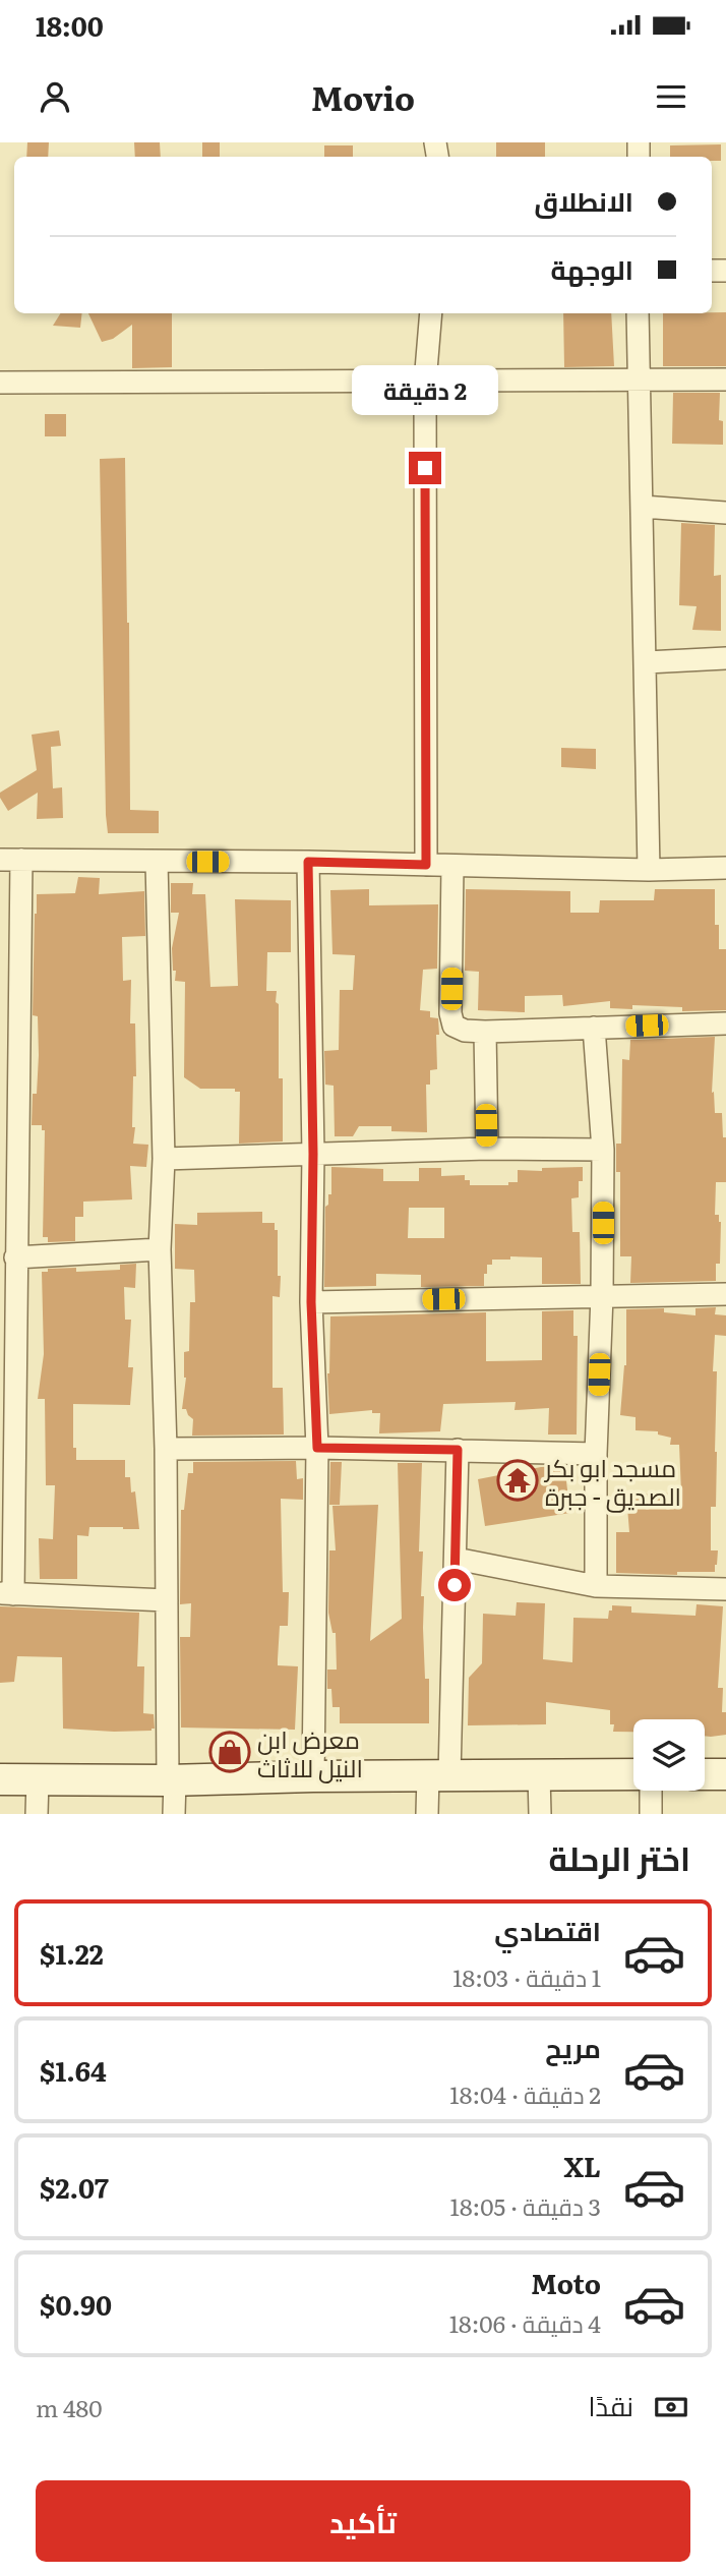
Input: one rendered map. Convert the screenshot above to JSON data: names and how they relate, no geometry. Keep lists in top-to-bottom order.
{
  "places": {
    "temple": ["مسجد ابو بكر الصديق - جبرة"],
    "shop": ["معرض ابن النيل للاثاث"]
  },
  "page": {
    "status": "18:00",
    "header": "Movio",
    "banner": ["الانطلاق", "الوجهة"],
    "bubble": "2 دقيقة",
    "heading": "اختر الرحلة",
    "list": [
      {
        "name": "اقتصادي",
        "note": "1 دقيقة · 18:03",
        "value": "$1.22"
      },
      {
        "name": "مريح",
        "note": "2 دقيقة · 18:04",
        "value": "$1.64"
      },
      {
        "name": "XL",
        "note": "3 دقيقة · 18:05",
        "value": "$2.07"
      },
      {
        "name": "Moto",
        "note": "4 دقيقة · 18:06",
        "value": "$0.90"
      }
    ],
    "pay": ["نقدًا", "480 m"],
    "buttons": "تأكيد"
  }
}
